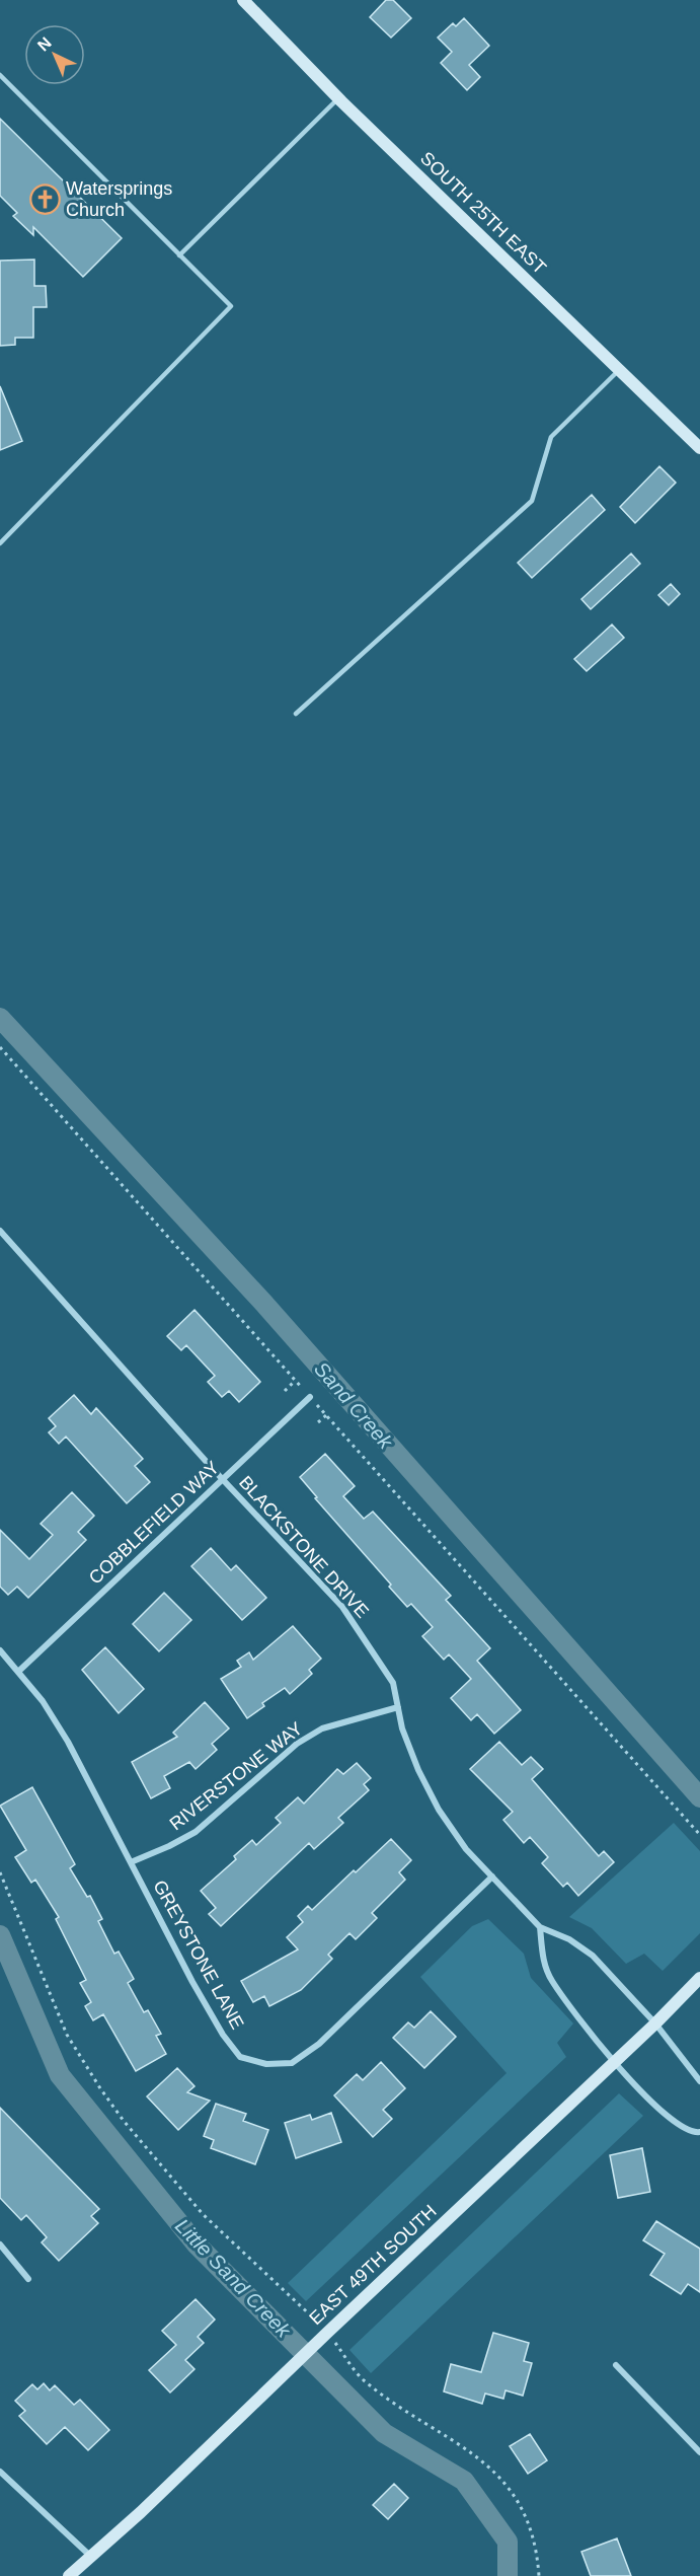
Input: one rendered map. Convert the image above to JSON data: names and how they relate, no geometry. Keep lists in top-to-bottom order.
{
  "streets": {
    "street": [
      "SOUTH 25TH EAST",
      "COBBLEFIELD WAY",
      "BLACKSTONE DRIVE",
      "RIVERSTONE WAY",
      "GREYSTONE LANE",
      "EAST 49TH SOUTH"
    ]
  },
  "crossings": [
    ["COBBLEFIELD WAY", "BLACKSTONE DRIVE"],
    ["COBBLEFIELD WAY", "GREYSTONE LANE"],
    ["BLACKSTONE DRIVE", "RIVERSTONE WAY"],
    ["BLACKSTONE DRIVE", "GREYSTONE LANE"],
    ["BLACKSTONE DRIVE", "EAST 49TH SOUTH"],
    ["RIVERSTONE WAY", "GREYSTONE LANE"]
  ],
  "water": ["Sand Creek", "Little Sand Creek"],
  "places": {
    "church": ["Watersprings Church"]
  },
  "north": "top left"
}
